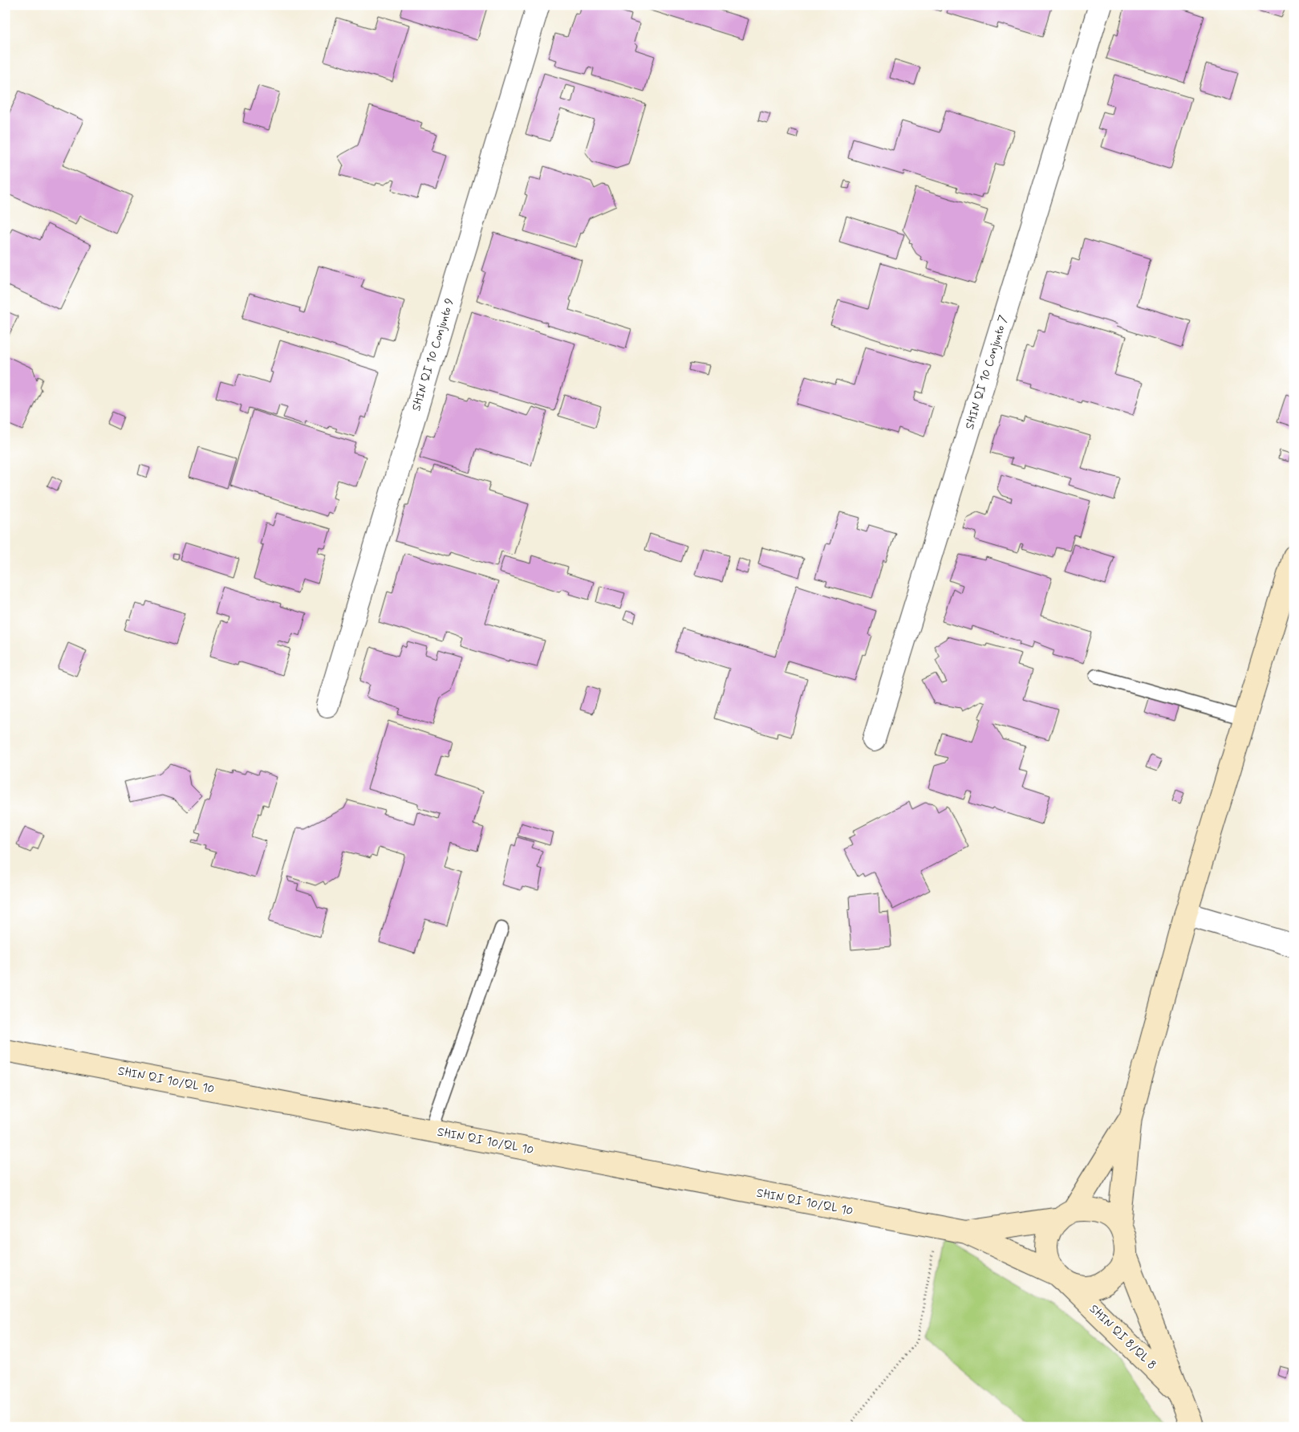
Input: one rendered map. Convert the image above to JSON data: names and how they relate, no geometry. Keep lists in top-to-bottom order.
{
  "streets": {
    "street": [
      "SHIN QI 10 Conjunto 9",
      "SHIN QI 10 Conjunto 7",
      "SHIN QI 10/QL 10",
      "SHIN QI 8/QL 8"
    ]
  },
  "crossings": [
    ["SHIN QI 10/QL 10", "SHIN QI 8/QL 8"]
  ]
}
